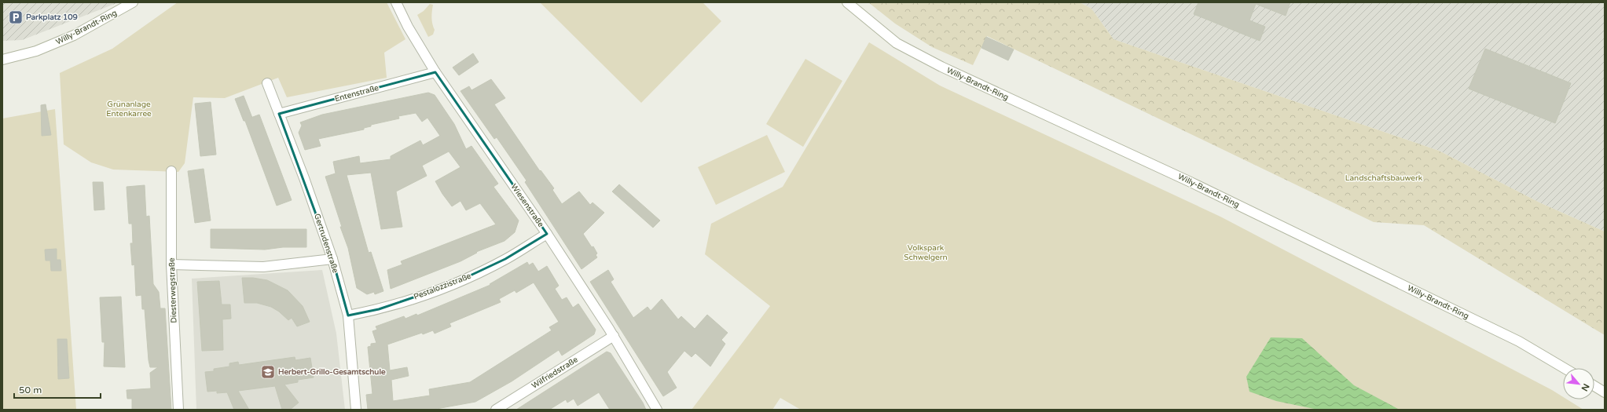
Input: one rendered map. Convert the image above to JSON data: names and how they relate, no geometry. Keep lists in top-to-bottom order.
{
  "streets": {
    "street": [
      "Willy-Brandt-Ring",
      "Entenstraße",
      "Wiesenstraße",
      "Gertrudenstraße",
      "Pestalozzistraße",
      "Diesterwegstraße",
      "Wilfriedstraße"
    ]
  },
  "crossings": [
    ["Entenstraße", "Wiesenstraße"],
    ["Entenstraße", "Gertrudenstraße"],
    ["Wiesenstraße", "Pestalozzistraße"],
    ["Wiesenstraße", "Wilfriedstraße"],
    ["Gertrudenstraße", "Pestalozzistraße"]
  ],
  "parks": ["Grünanlage Entenkarree", "Landschaftsbauwerk", "Volkspark Schwelgern"],
  "places": {
    "parking": ["Parkplatz 109"],
    "school or university": ["Herbert-Grillo-Gesamtschule"]
  },
  "scale_bar": "50 m",
  "north": "bottom right"
}
